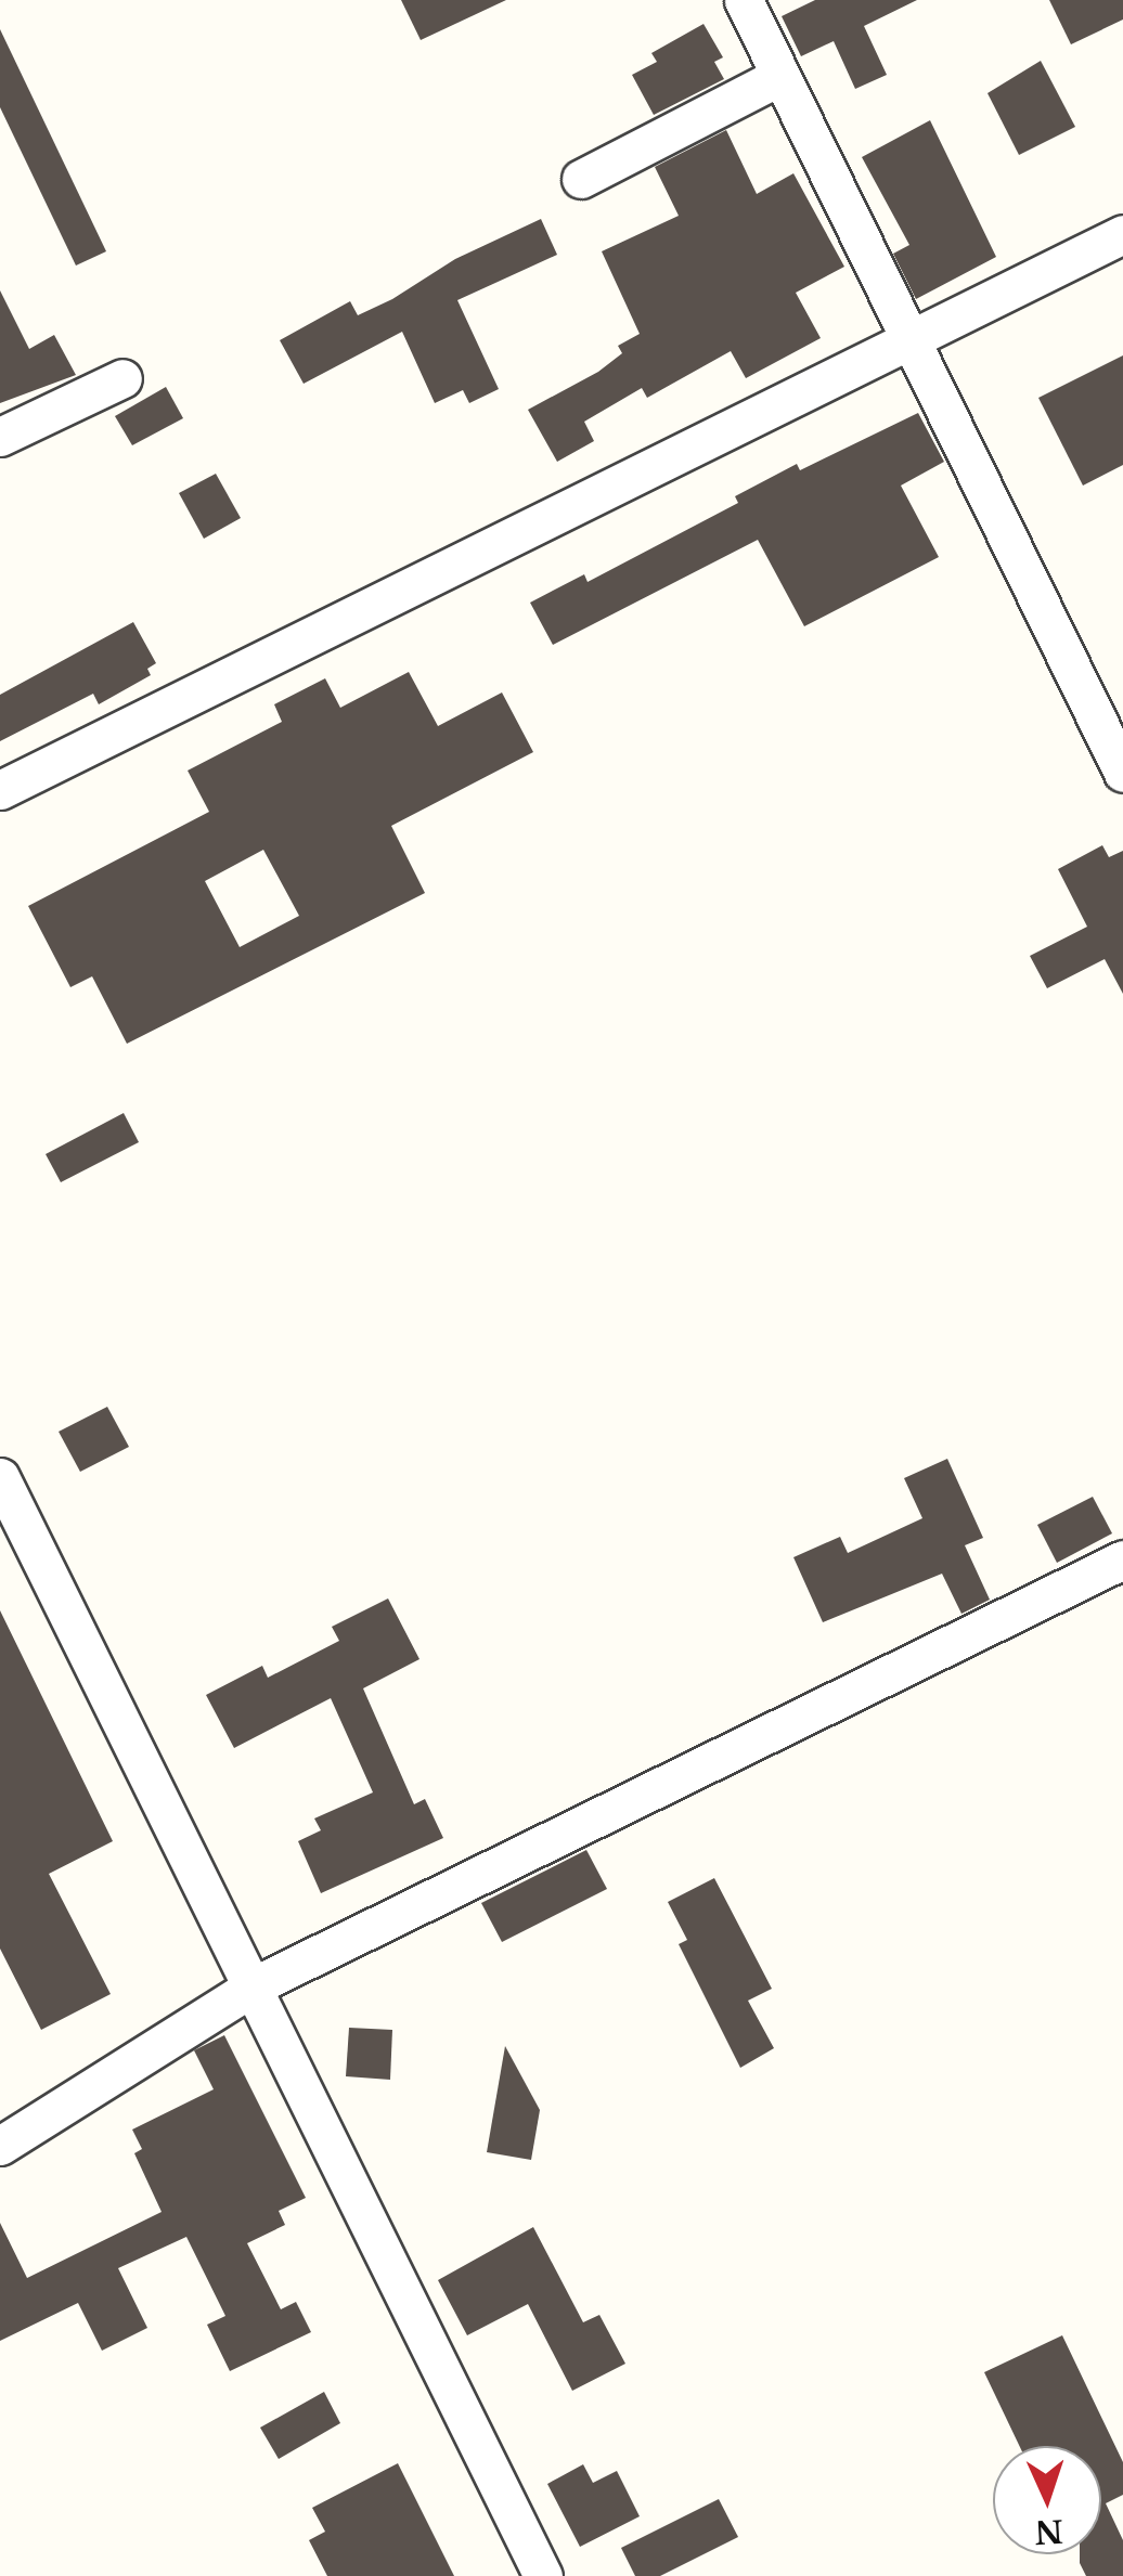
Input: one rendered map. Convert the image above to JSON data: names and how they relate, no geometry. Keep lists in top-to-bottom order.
{
  "north": "bottom"
}
